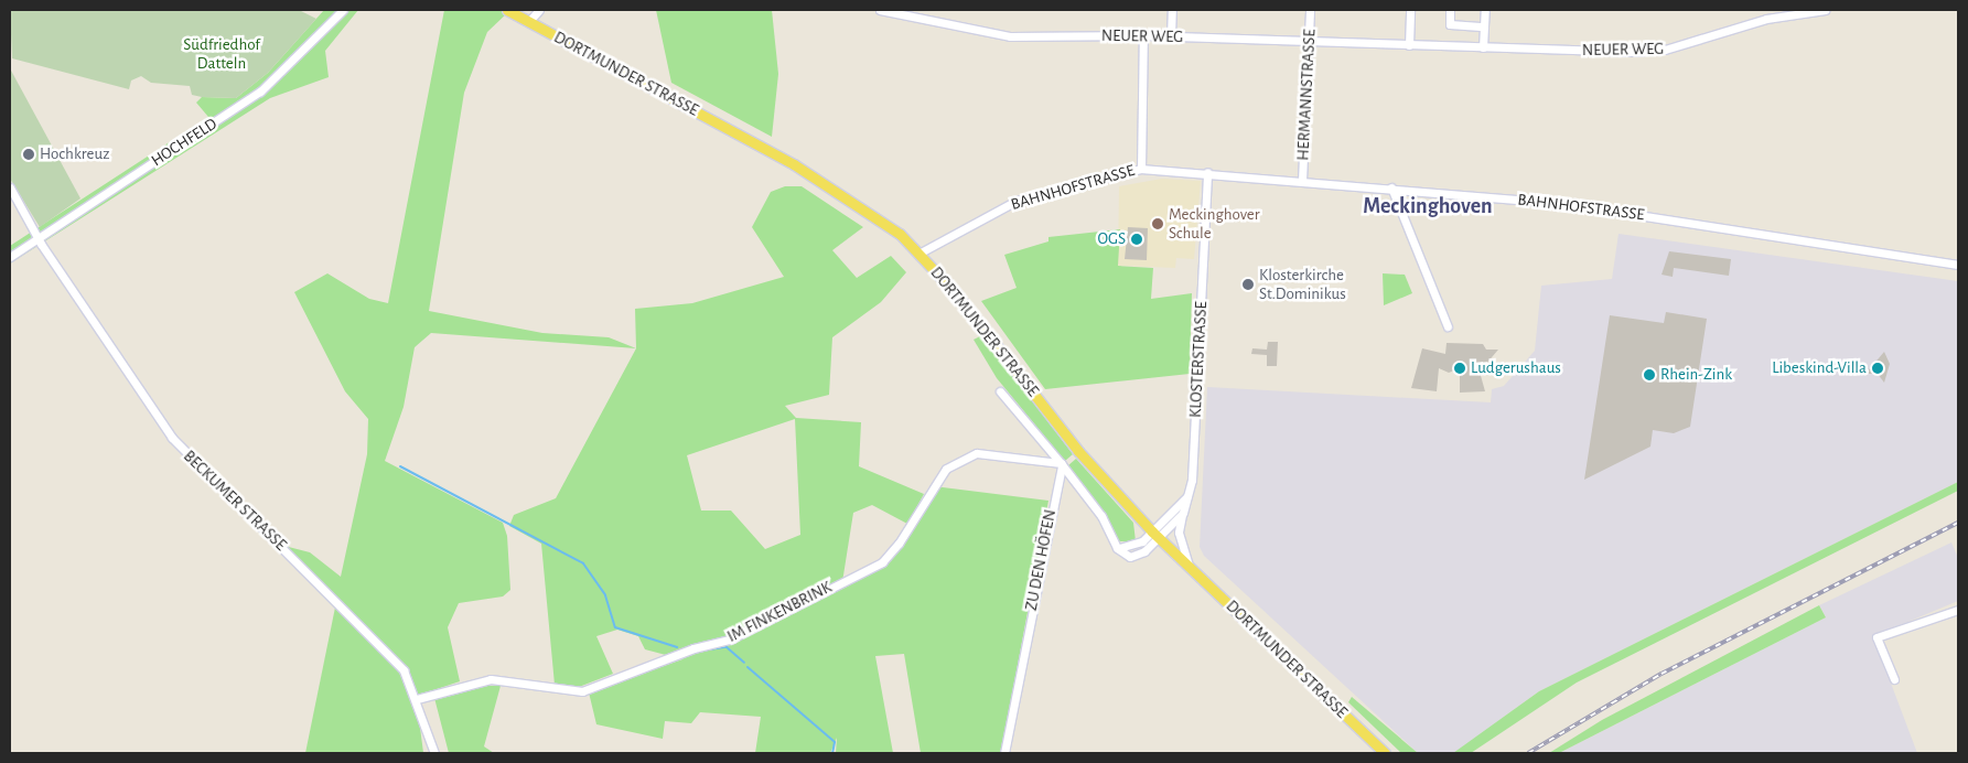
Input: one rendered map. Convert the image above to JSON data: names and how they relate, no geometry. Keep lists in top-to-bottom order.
{
  "streets": {
    "main road": ["DORTMUNDER STRASSE"],
    "street": [
      "NEUER WEG",
      "HERMANNSTRASSE",
      "HOCHFELD",
      "BAHNHOFSTRASSE",
      "KLOSTERSTRASSE",
      "BECKUMER STRASSE",
      "ZU DEN HÖFEN",
      "IM FINKENBRINK"
    ]
  },
  "crossings": [
    ["NEUER WEG", "HERMANNSTRASSE"],
    ["DORTMUNDER STRASSE", "BAHNHOFSTRASSE"],
    ["DORTMUNDER STRASSE", "KLOSTERSTRASSE"],
    ["HERMANNSTRASSE", "BAHNHOFSTRASSE"],
    ["HOCHFELD", "BECKUMER STRASSE"],
    ["BAHNHOFSTRASSE", "KLOSTERSTRASSE"],
    ["BECKUMER STRASSE", "IM FINKENBRINK"],
    ["ZU DEN HÖFEN", "IM FINKENBRINK"]
  ],
  "districts": ["Meckinghoven"],
  "parks": ["Südfriedhof Datteln"],
  "places": [
    "Hochkreuz",
    "Meckinghover Schule",
    "OGS",
    "Klosterkirche St.Dominikus",
    "Ludgerushaus",
    "Libeskind-Villa",
    "Rhein-Zink"
  ]
}
